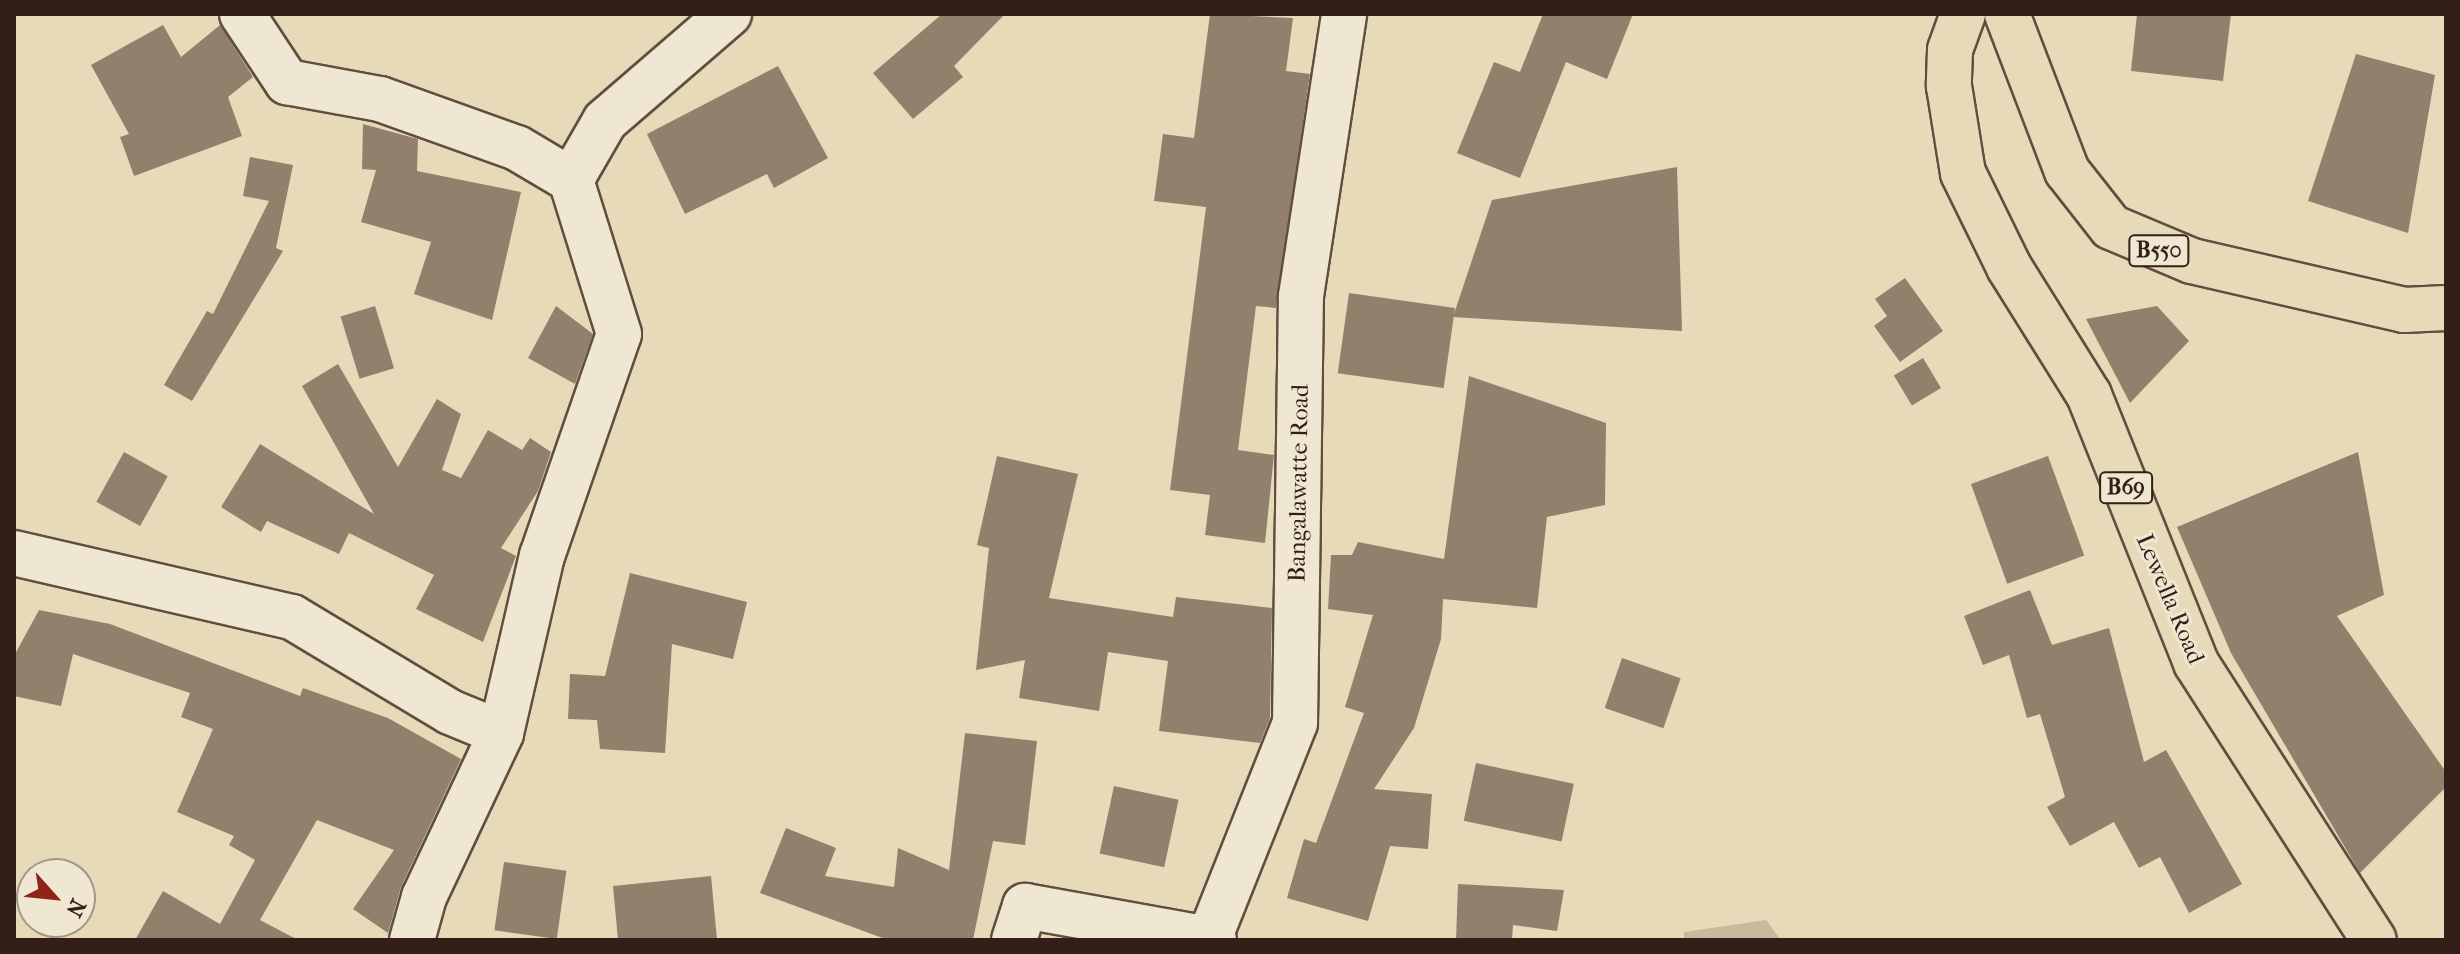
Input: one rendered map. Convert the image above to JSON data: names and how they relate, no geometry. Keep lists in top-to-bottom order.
{
  "streets": {
    "main road": ["B550", "B69", "Lewella Road"],
    "street": ["Bangalawatte Road"]
  },
  "north": "bottom right"
}
